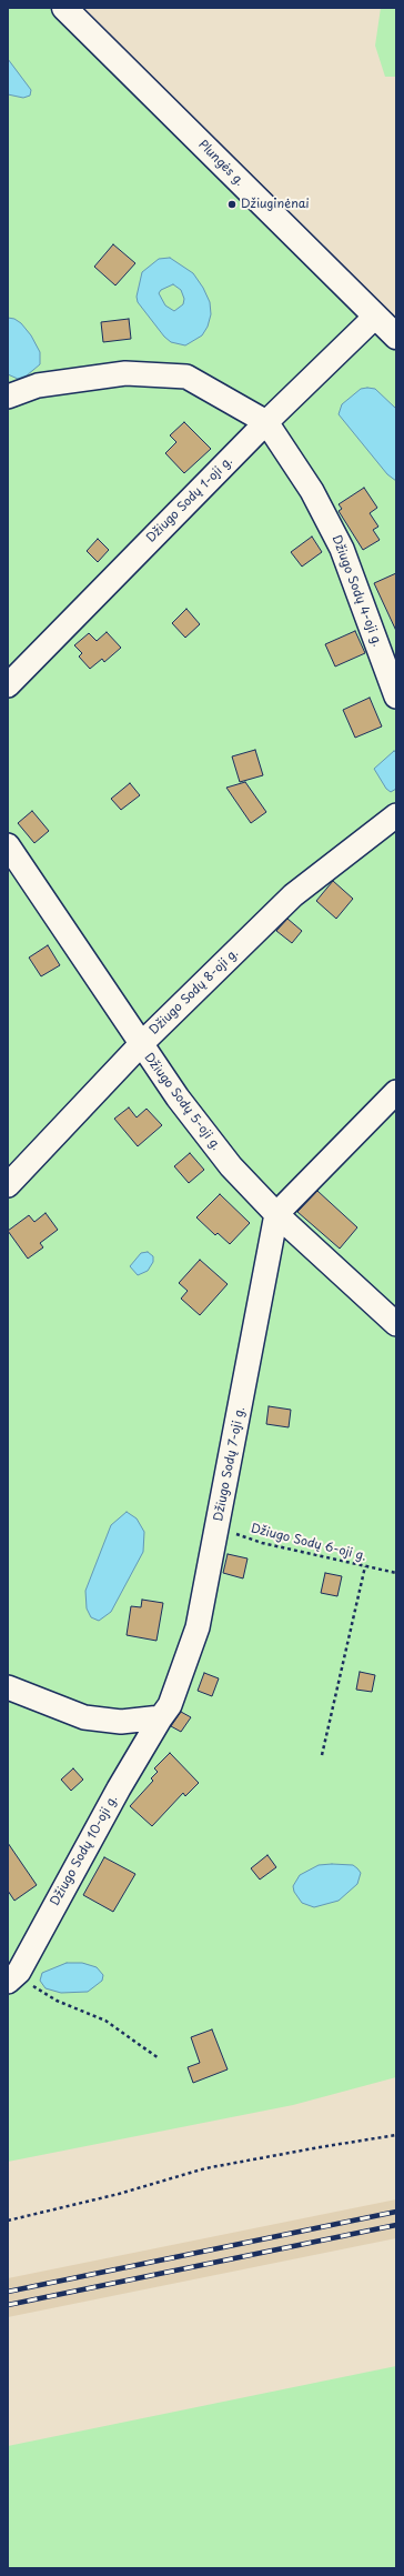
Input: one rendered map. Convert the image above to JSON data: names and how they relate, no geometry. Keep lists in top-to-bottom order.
{
  "streets": {
    "main road": ["Plungės g."],
    "street": [
      "Džiugo Sodų 1-oji g.",
      "Džiugo Sodų 4-oji g.",
      "Džiugo Sodų 8-oji g.",
      "Džiugo Sodų 5-oji g.",
      "Džiugo Sodų 7-oji g.",
      "Džiugo Sodų 10-oji g."
    ],
    "path": ["Džiugo Sodų 6-oji g."]
  },
  "crossings": [
    ["Plungės g.", "Džiugo Sodų 1-oji g."],
    ["Džiugo Sodų 1-oji g.", "Džiugo Sodų 4-oji g."],
    ["Džiugo Sodų 8-oji g.", "Džiugo Sodų 5-oji g."],
    ["Džiugo Sodų 5-oji g.", "Džiugo Sodų 7-oji g."],
    ["Džiugo Sodų 7-oji g.", "Džiugo Sodų 6-oji g."],
    ["Džiugo Sodų 7-oji g.", "Džiugo Sodų 10-oji g."]
  ],
  "places": ["Džiuginėnai"]
}
